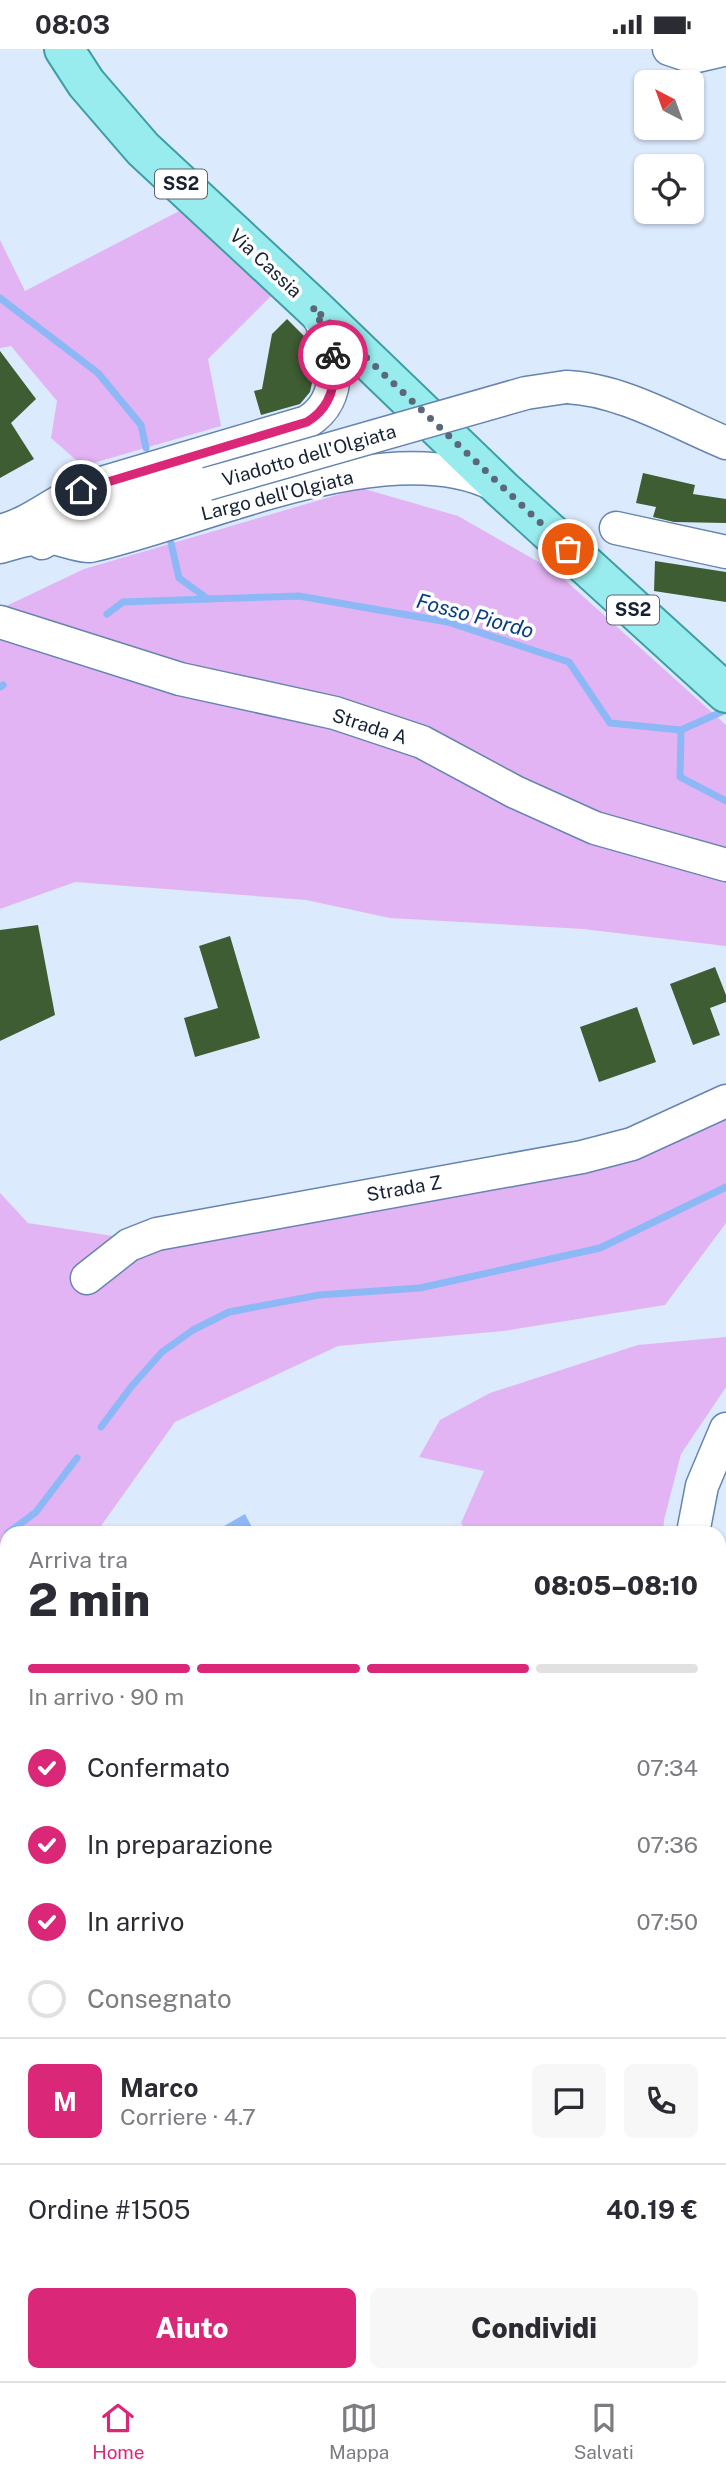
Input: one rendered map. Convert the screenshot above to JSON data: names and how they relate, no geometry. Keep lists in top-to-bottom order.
{
  "streets": {
    "main road": ["SS2", "Via Cassia"],
    "street": [
      "Viadotto dell'Olgiata",
      "Largo dell'Olgiata",
      "Strada A",
      "Strada Z"
    ]
  },
  "crossings": [
    ["Via Cassia", "Largo dell'Olgiata"],
    ["Viadotto dell'Olgiata", "Largo dell'Olgiata"]
  ],
  "water": ["Fosso Piordo"],
  "north": "top left",
  "page": {
    "status": "08:03",
    "heading": ["2 min", "Arriva tra", "08:05–08:10"],
    "panel": [
      "Marco",
      "Corriere · 4.7",
      "Ordine #1505",
      "40.19 €"
    ],
    "bar": "In arrivo · 90 m",
    "list": [
      ["Confermato", "07:34"],
      ["In preparazione", "07:36"],
      ["In arrivo", "07:50"],
      "Consegnato"
    ],
    "round": "M",
    "buttons": ["Aiuto", "Condividi"],
    "tabs": ["Home", "Mappa", "Salvati"]
  }
}
